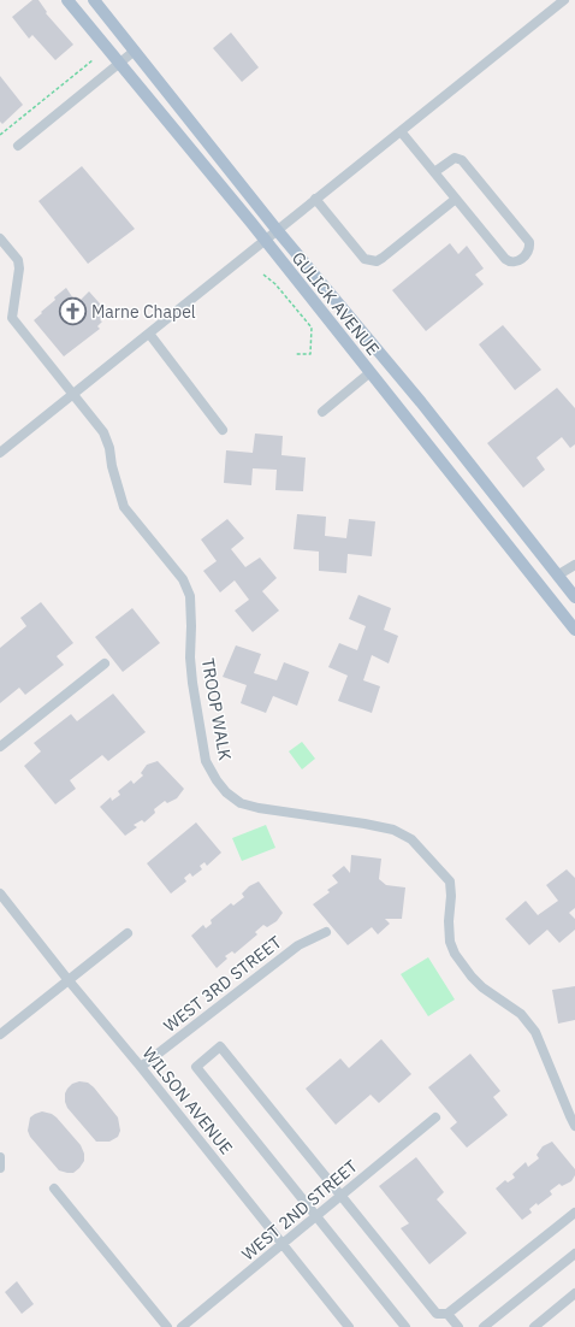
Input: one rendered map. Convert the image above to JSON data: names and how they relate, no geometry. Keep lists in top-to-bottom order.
{
  "streets": {
    "main road": ["GULICK AVENUE"],
    "street": [
      "TROOP WALK",
      "WEST 3RD STREET",
      "WILSON AVENUE",
      "WEST 2ND STREET"
    ]
  },
  "crossings": [
    ["WEST 3RD STREET", "WILSON AVENUE"],
    ["WILSON AVENUE", "WEST 2ND STREET"]
  ],
  "places": {
    "church": ["Marne Chapel"]
  }
}
